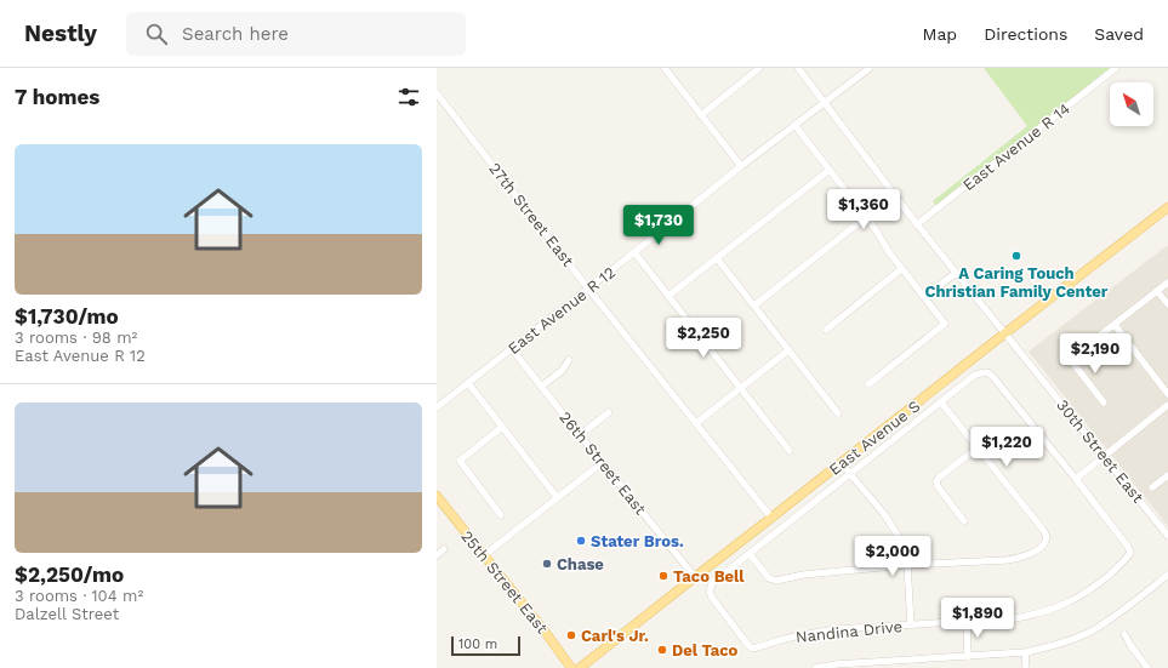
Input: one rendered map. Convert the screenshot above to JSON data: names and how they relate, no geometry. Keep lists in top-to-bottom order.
{
  "streets": {
    "main road": ["East Avenue S", "25th Street East"],
    "street": [
      "East Avenue R 14",
      "27th Street East",
      "East Avenue R 12",
      "30th Street East",
      "26th Street East",
      "Nandina Drive"
    ]
  },
  "crossings": [
    ["East Avenue R 14", "30th Street East"],
    ["27th Street East", "East Avenue R 12"],
    ["27th Street East", "East Avenue S"],
    ["East Avenue R 12", "30th Street East"],
    ["East Avenue R 12", "26th Street East"],
    ["East Avenue S", "30th Street East"],
    ["East Avenue S", "26th Street East"],
    ["East Avenue S", "Nandina Drive"]
  ],
  "places": [
    "A Caring Touch Christian Family Center",
    "Stater Bros.",
    "Chase",
    "Taco Bell",
    "Carl's Jr.",
    "Del Taco"
  ],
  "scale_bar": "100 m",
  "north": "top left",
  "page": {
    "header": "Nestly",
    "search": "Search here",
    "nav": ["Map", "Directions", "Saved"],
    "heading": "7 homes",
    "list": [
      {
        "name": "$1,730/mo",
        "note": "3 rooms · 98 m² · East Avenue R 12"
      },
      {
        "name": "$2,250/mo",
        "note": "3 rooms · 104 m² · Dalzell Street"
      }
    ],
    "price": [
      "$1,360",
      "$1,730",
      "$2,250",
      "$2,190",
      "$1,220",
      "$2,000",
      "$1,890"
    ],
    "scale": "100 m"
  }
}
